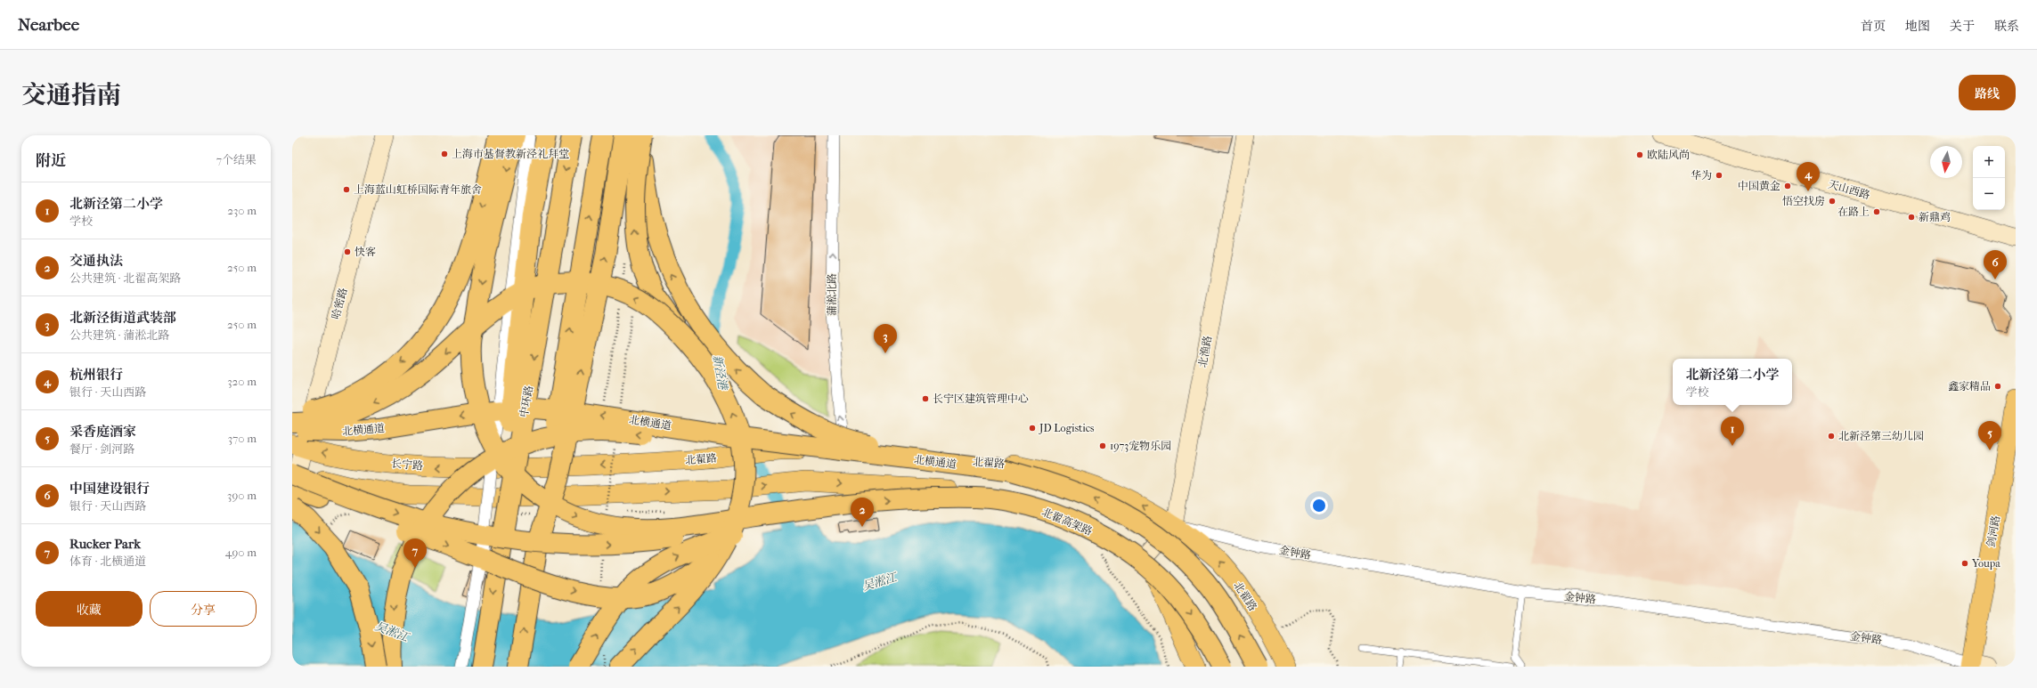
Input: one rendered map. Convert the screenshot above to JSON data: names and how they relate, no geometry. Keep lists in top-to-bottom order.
{
  "streets": {
    "highway": ["中环路", "北横通道", "北翟高架路"],
    "main road": ["北翟路", "长宁路", "剑河路"],
    "street": [
      "天山西路",
      "蒲淞北路",
      "哈密路",
      "北渔路",
      "金钟路"
    ]
  },
  "crossings": [
    ["蒲淞北路", "北翟路"],
    ["哈密路", "长宁路"],
    ["北渔路", "北翟路"],
    ["北渔路", "金钟路"],
    ["北翟路", "长宁路"],
    ["北翟路", "金钟路"],
    ["剑河路", "金钟路"]
  ],
  "one_way": ["蒲淞北路"],
  "water": ["新泾港", "吴淞江"],
  "places": [
    "上海市基督教新泾礼拜堂",
    "欧陆风尚",
    "华为",
    "中国黄金",
    "上海蓝山虹桥国际青年旅舍",
    "悟空找房",
    "在路上",
    "新鼎鸡",
    "快客",
    "鑫家精品",
    "长宁区建筑管理中心",
    "JD Logistics",
    "北新泾第三幼儿园",
    "1973宠物乐园",
    "Youpa"
  ],
  "north": "bottom",
  "page": {
    "header": "Nearbee",
    "nav": [
      "首页",
      "地图",
      "关于",
      "联系"
    ],
    "title": "交通指南",
    "buttons": [
      "路线",
      ["收藏", "分享"]
    ],
    "heading": ["附近", "7个结果"],
    "map_buttons": ["+", "−"],
    "pins": [
      "4",
      "6",
      "3",
      "1",
      "5",
      "2",
      "7"
    ],
    "list": [
      {
        "mark": "1",
        "name": "北新泾第二小学",
        "note": "学校",
        "value": "230 m"
      },
      {
        "mark": "2",
        "name": "交通执法",
        "note": "公共建筑 · 北翟高架路",
        "value": "250 m"
      },
      {
        "mark": "3",
        "name": "北新泾街道武装部",
        "note": "公共建筑 · 蒲淞北路",
        "value": "250 m"
      },
      {
        "mark": "4",
        "name": "杭州银行",
        "note": "银行 · 天山西路",
        "value": "320 m"
      },
      {
        "mark": "5",
        "name": "采香庭酒家",
        "note": "餐厅 · 剑河路",
        "value": "370 m"
      },
      {
        "mark": "6",
        "name": "中国建设银行",
        "note": "银行 · 天山西路",
        "value": "390 m"
      },
      {
        "mark": "7",
        "name": "Rucker Park",
        "note": "体育 · 北横通道",
        "value": "490 m"
      }
    ],
    "popup": ["北新泾第二小学", "学校"]
  }
}
